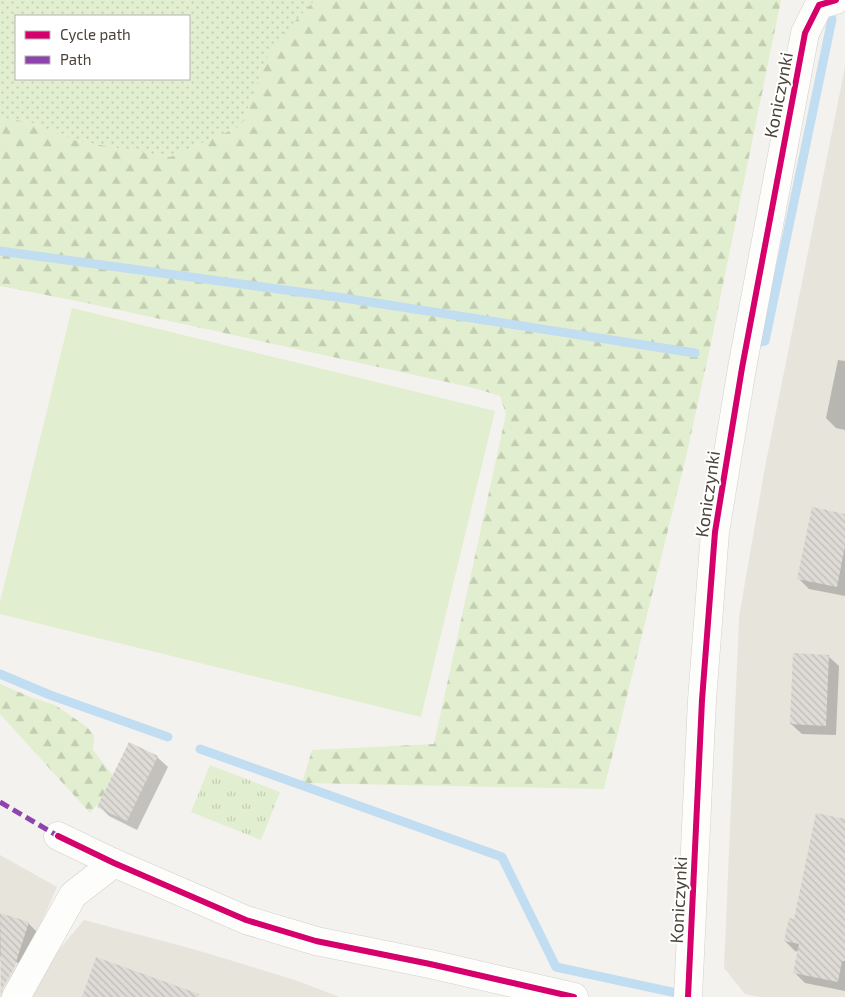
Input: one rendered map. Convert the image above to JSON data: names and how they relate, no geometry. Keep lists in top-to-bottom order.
{
  "streets": {
    "street": ["Koniczynki"]
  },
  "legend": ["Cycle path", "Path"]
}
